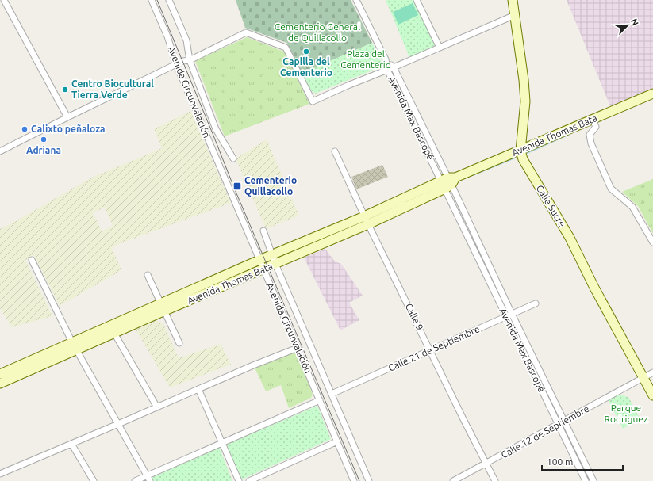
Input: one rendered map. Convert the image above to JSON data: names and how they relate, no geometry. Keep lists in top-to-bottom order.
{
  "streets": {
    "main road": ["Avenida Thomas Bata", "Calle Sucre"],
    "street": [
      "Avenida Circunvalación",
      "Avenida Max Bascopé",
      "Calle 9",
      "Calle 21 de Septiembre",
      "Calle 12 de Septiembre"
    ]
  },
  "crossings": [
    ["Avenida Circunvalación", "Avenida Thomas Bata"],
    ["Avenida Circunvalación", "Calle 21 de Septiembre"],
    ["Avenida Max Bascopé", "Avenida Thomas Bata"],
    ["Avenida Max Bascopé", "Calle 21 de Septiembre"],
    ["Avenida Max Bascopé", "Calle 12 de Septiembre"],
    ["Avenida Thomas Bata", "Calle Sucre"],
    ["Avenida Thomas Bata", "Calle 9"],
    ["Calle Sucre", "Calle 12 de Septiembre"],
    ["Calle 9", "Calle 21 de Septiembre"],
    ["Calle 9", "Calle 12 de Septiembre"]
  ],
  "parks": ["Cementerio General de Quillacollo", "Plaza del Cementerio", "Parque Rodriguez"],
  "places": {
    "other": [
      "Capilla del Cementerio",
      "Centro Biocultural Tierra Verde",
      "Calixto peñaloza",
      "Adriana"
    ],
    "transit": ["Cementerio Quillacollo"]
  },
  "scale_bar": "100 m",
  "north": "top right"
}
